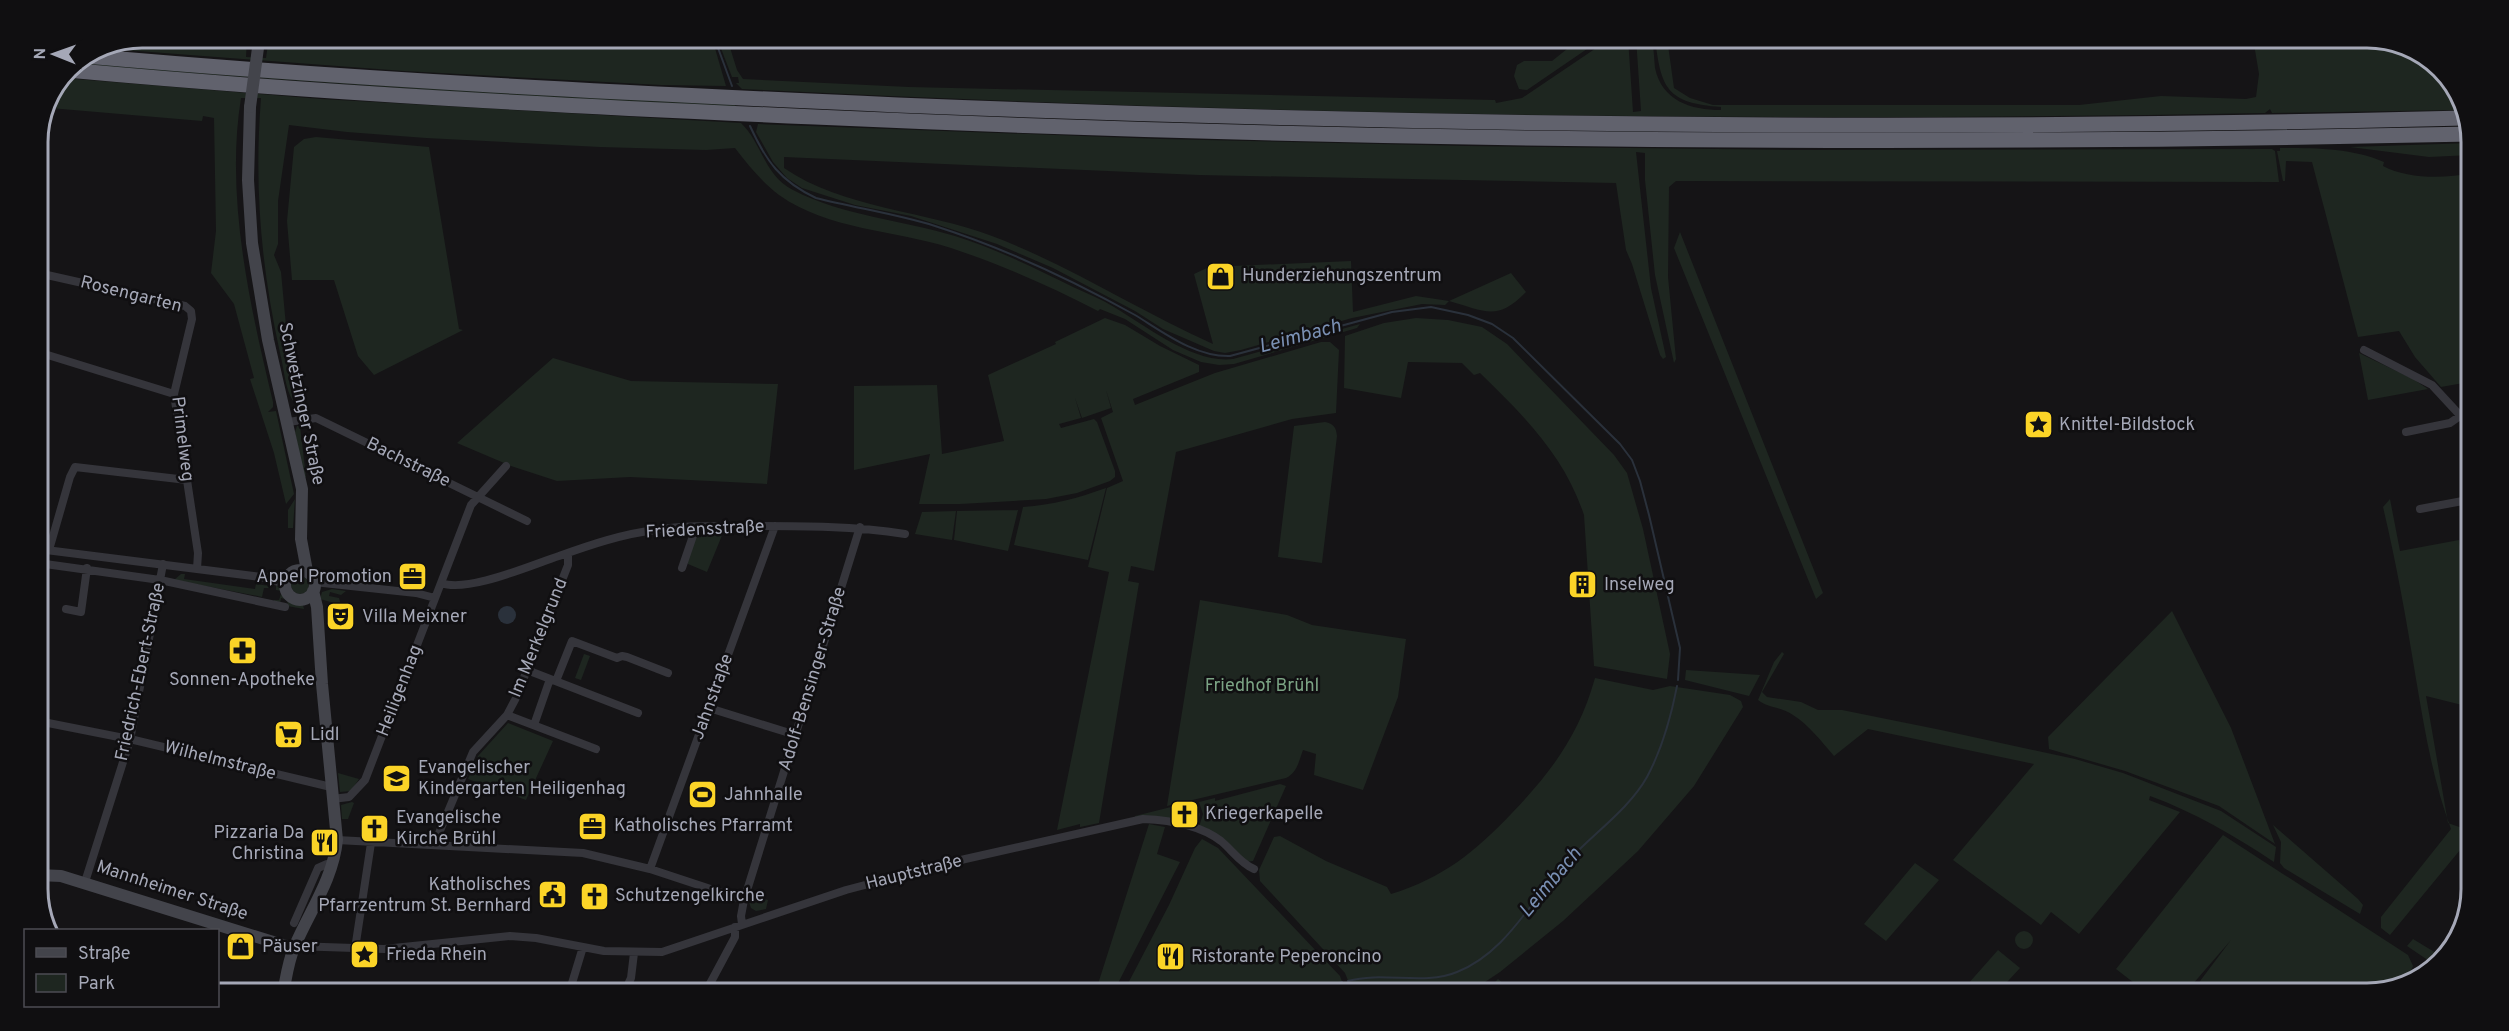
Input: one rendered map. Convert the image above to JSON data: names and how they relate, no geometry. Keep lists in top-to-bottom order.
{
  "streets": {
    "main road": ["Schwetzinger Straße", "Mannheimer Straße"],
    "street": [
      "Rosengarten",
      "Primelweg",
      "Bachstraße",
      "Friedensstraße",
      "Im Merkelgrund",
      "Friedrich-Ebert-Straße",
      "Adolf-Bensinger-Straße",
      "Heiligenhag",
      "Jahnstraße",
      "Wilhelmstraße",
      "Hauptstraße"
    ]
  },
  "crossings": [
    ["Rosengarten", "Primelweg"],
    ["Schwetzinger Straße", "Bachstraße"],
    ["Schwetzinger Straße", "Heiligenhag"],
    ["Schwetzinger Straße", "Wilhelmstraße"],
    ["Schwetzinger Straße", "Hauptstraße"],
    ["Schwetzinger Straße", "Mannheimer Straße"],
    ["Bachstraße", "Heiligenhag"],
    ["Friedensstraße", "Im Merkelgrund"],
    ["Friedensstraße", "Adolf-Bensinger-Straße"],
    ["Friedensstraße", "Heiligenhag"],
    ["Friedensstraße", "Jahnstraße"],
    ["Friedrich-Ebert-Straße", "Wilhelmstraße"],
    ["Friedrich-Ebert-Straße", "Mannheimer Straße"],
    ["Adolf-Bensinger-Straße", "Hauptstraße"],
    ["Heiligenhag", "Wilhelmstraße"],
    ["Hauptstraße", "Mannheimer Straße"]
  ],
  "water": ["Leimbach"],
  "parks": ["Friedhof Brühl"],
  "places": {
    "shop": ["Hunderziehungszentrum", "Päuser"],
    "place": ["Knittel-Bildstock", "Frieda Rhein"],
    "office": ["Appel Promotion", "Katholisches Pfarramt"],
    "building": ["Inselweg"],
    "theatre": ["Villa Meixner"],
    "pharmacy": ["Sonnen-Apotheke"],
    "supermarket": ["Lidl"],
    "school or university": ["Evangelischer Kindergarten Heiligenhag"],
    "sports": ["Jahnhalle"],
    "church": ["Kriegerkapelle", "Evangelische Kirche Brühl", "Schutzengelkirche"],
    "restaurant": ["Pizzaria Da Christina", "Ristorante Peperoncino"],
    "public building": ["Katholisches Pfarrzentrum St. Bernhard"]
  },
  "legend": ["Straße", "Park"],
  "north": "left"
}
